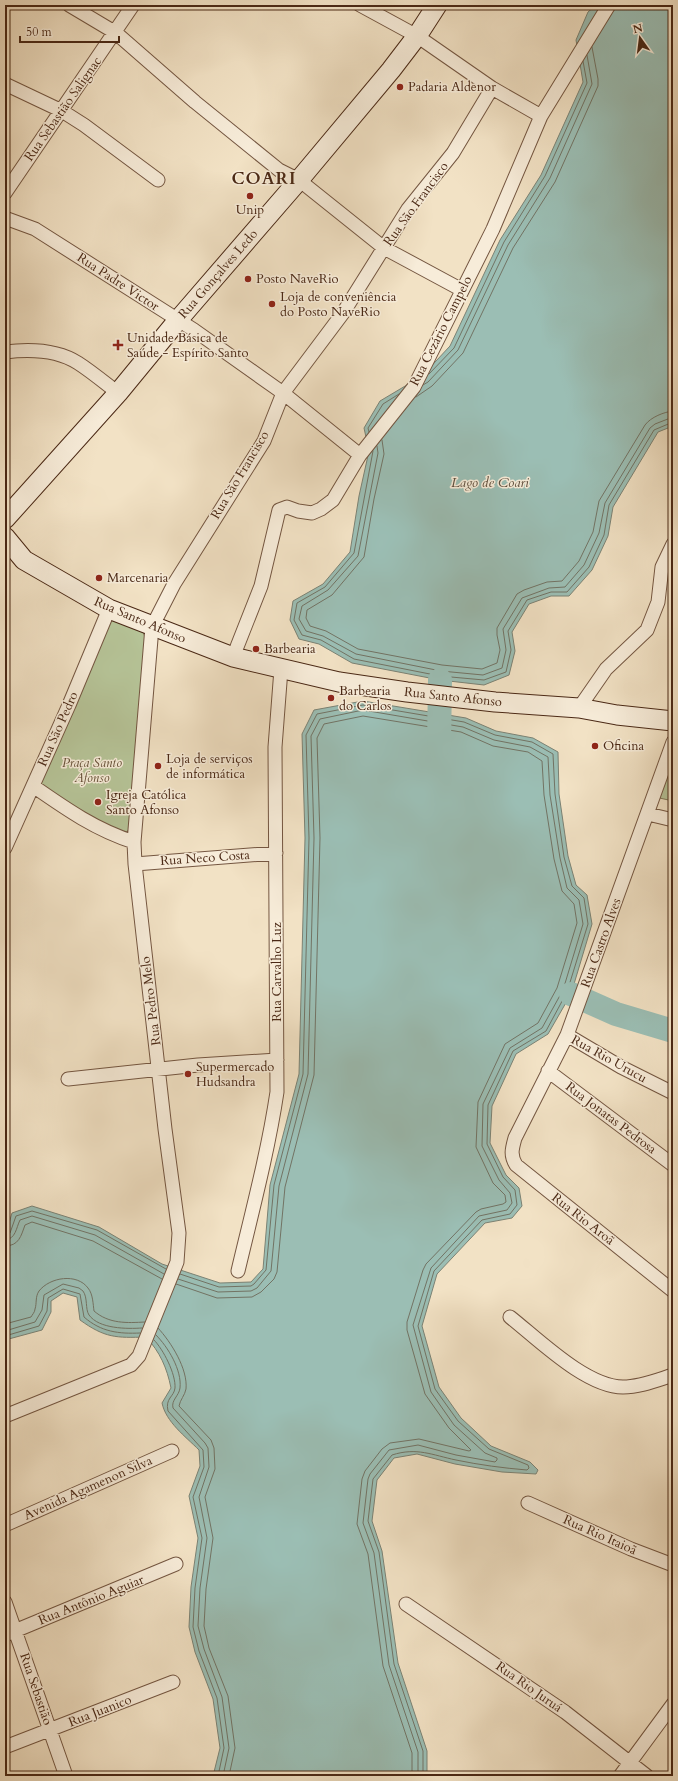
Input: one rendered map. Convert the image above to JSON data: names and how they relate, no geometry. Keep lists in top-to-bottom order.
{
  "streets": {
    "main road": ["Rua Gonçalves Ledo", "Rua Santo Afonso"],
    "street": [
      "Rua Sebastião Salignac",
      "Rua São Francisco",
      "Rua Padre Victor",
      "Rua Cezário Campelo",
      "Rua São Pedro",
      "Rua Neco Costa",
      "Rua Castro Alves",
      "Rua Carvalho Luz",
      "Rua Pedro Melo",
      "Rua Rio Urucu",
      "Rua Jonatas Pedrosa",
      "Rua Rio Aroã",
      "Avenida Agamenon Silva",
      "Rua Rio Itaioã",
      "Rua Antônio Aguiar",
      "Rua Rio Juruá",
      "Rua Sebastião",
      "Rua Juanico"
    ]
  },
  "crossings": [
    ["Rua São Francisco", "Rua Padre Victor"],
    ["Rua São Francisco", "Rua Santo Afonso"],
    ["Rua São Francisco", "Rua Pedro Melo"],
    ["Rua Gonçalves Ledo", "Rua Padre Victor"],
    ["Rua Padre Victor", "Rua Cezário Campelo"],
    ["Rua Cezário Campelo", "Rua Santo Afonso"],
    ["Rua Santo Afonso", "Rua São Pedro"],
    ["Rua Santo Afonso", "Rua Carvalho Luz"],
    ["Rua Santo Afonso", "Rua Pedro Melo"],
    ["Rua Neco Costa", "Rua Carvalho Luz"],
    ["Rua Neco Costa", "Rua Pedro Melo"],
    ["Rua Castro Alves", "Rua Rio Urucu"],
    ["Rua Castro Alves", "Rua Jonatas Pedrosa"],
    ["Rua Castro Alves", "Rua Rio Aroã"],
    ["Rua Antônio Aguiar", "Rua Sebastião"],
    ["Rua Sebastião", "Rua Juanico"]
  ],
  "districts": ["COARI"],
  "water": ["Lago de Coari"],
  "parks": ["Praça Santo Afonso"],
  "places": {
    "other": [
      "Padaria Aldenor",
      "Unip",
      "Posto NaveRio",
      "Loja de conveniência do Posto NaveRio",
      "Marcenaria",
      "Barbearia",
      "Barbearia do Carlos",
      "Oficina",
      "Loja de serviços de informática",
      "Igreja Católica Santo Afonso",
      "Supermercado Hudsandra"
    ],
    "health": ["Unidade Básica de Saúde - Espírito Santo"]
  },
  "scale_bar": "50 m",
  "north": "top"
}
